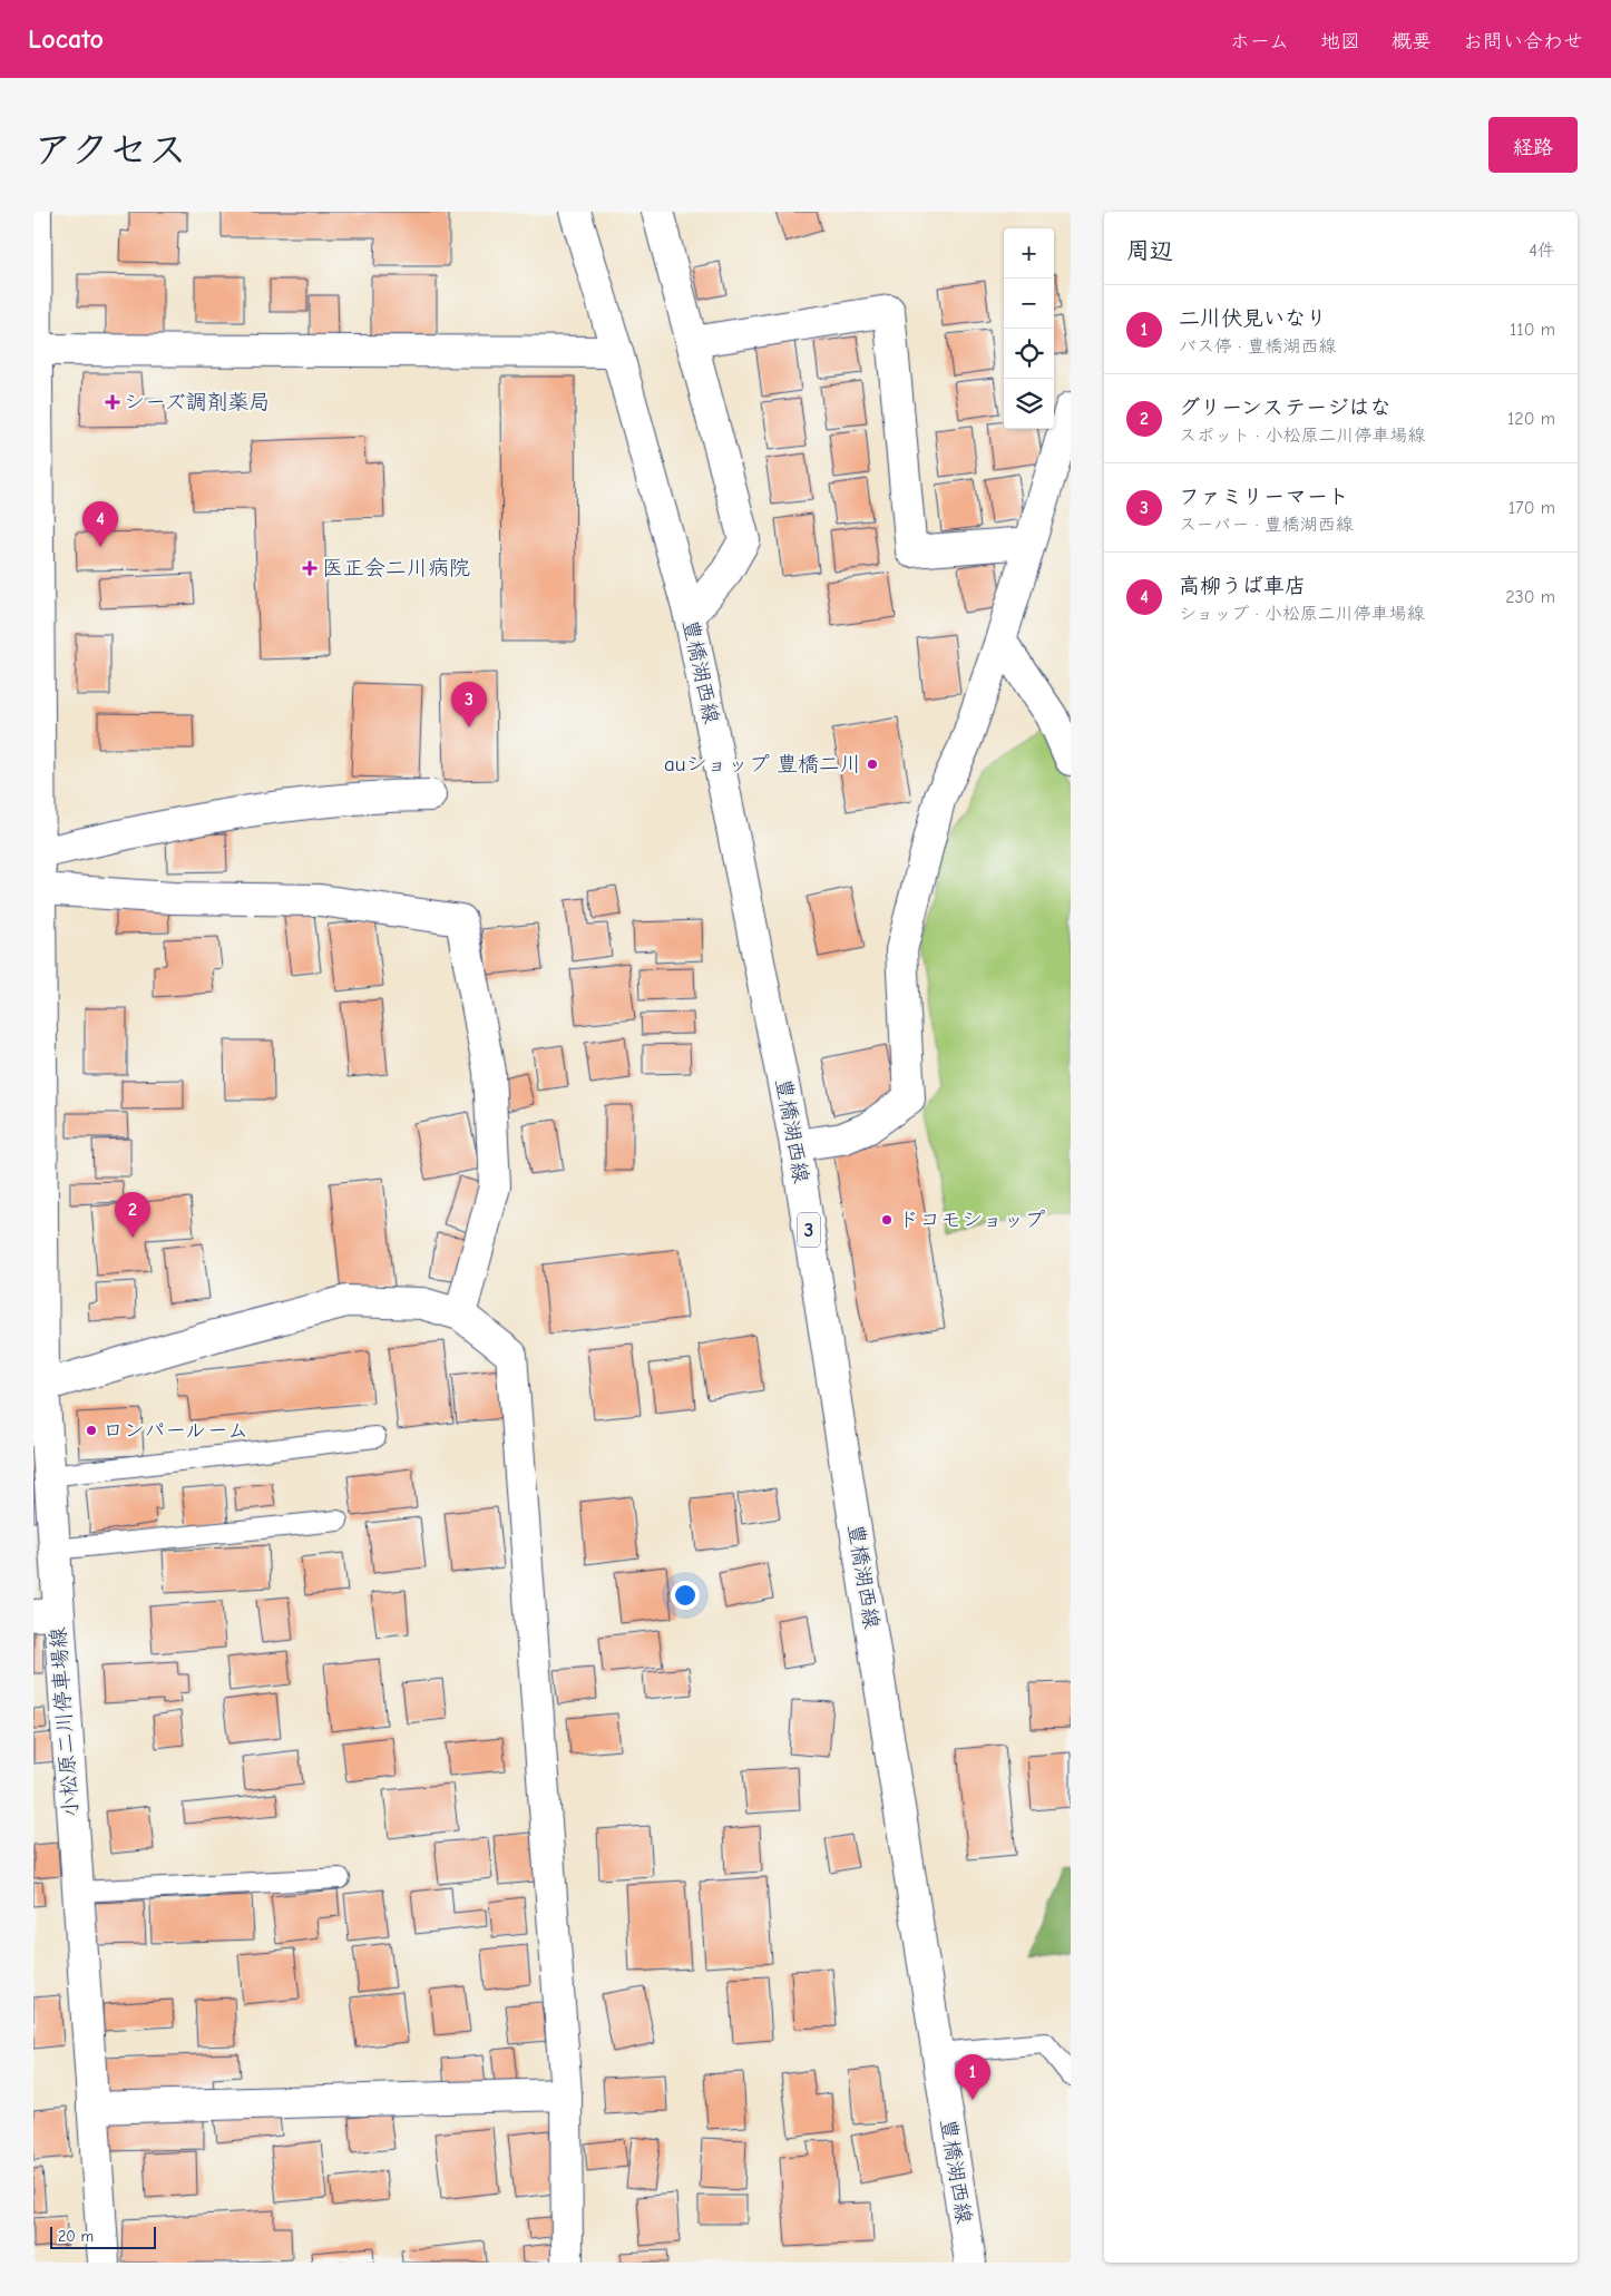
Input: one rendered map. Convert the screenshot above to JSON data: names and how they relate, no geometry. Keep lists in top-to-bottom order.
{
  "streets": {
    "street": ["豊橋湖西線", "3", "小松原二川停車場線"]
  },
  "places": {
    "health": ["シーズ調剤薬局", "医正会二川病院"],
    "other": ["auショップ 豊橋二川", "ドコモショップ", "ロンパールーム"]
  },
  "scale_bar": "20 m",
  "page": {
    "header": "Locato",
    "nav": [
      "ホーム",
      "地図",
      "概要",
      "お問い合わせ"
    ],
    "title": "アクセス",
    "buttons": "経路",
    "heading": ["周辺", "4件"],
    "map_buttons": ["+", "−"],
    "list": [
      {
        "mark": "1",
        "name": "二川伏見いなり",
        "note": "バス停 · 豊橋湖西線",
        "value": "110 m"
      },
      {
        "mark": "2",
        "name": "グリーンステージはな",
        "note": "スポット · 小松原二川停車場線",
        "value": "120 m"
      },
      {
        "mark": "3",
        "name": "ファミリーマート",
        "note": "スーパー · 豊橋湖西線",
        "value": "170 m"
      },
      {
        "mark": "4",
        "name": "高柳うば車店",
        "note": "ショップ · 小松原二川停車場線",
        "value": "230 m"
      }
    ],
    "pins": [
      "4",
      "3",
      "2",
      "1"
    ],
    "scale": "20 m"
  }
}
